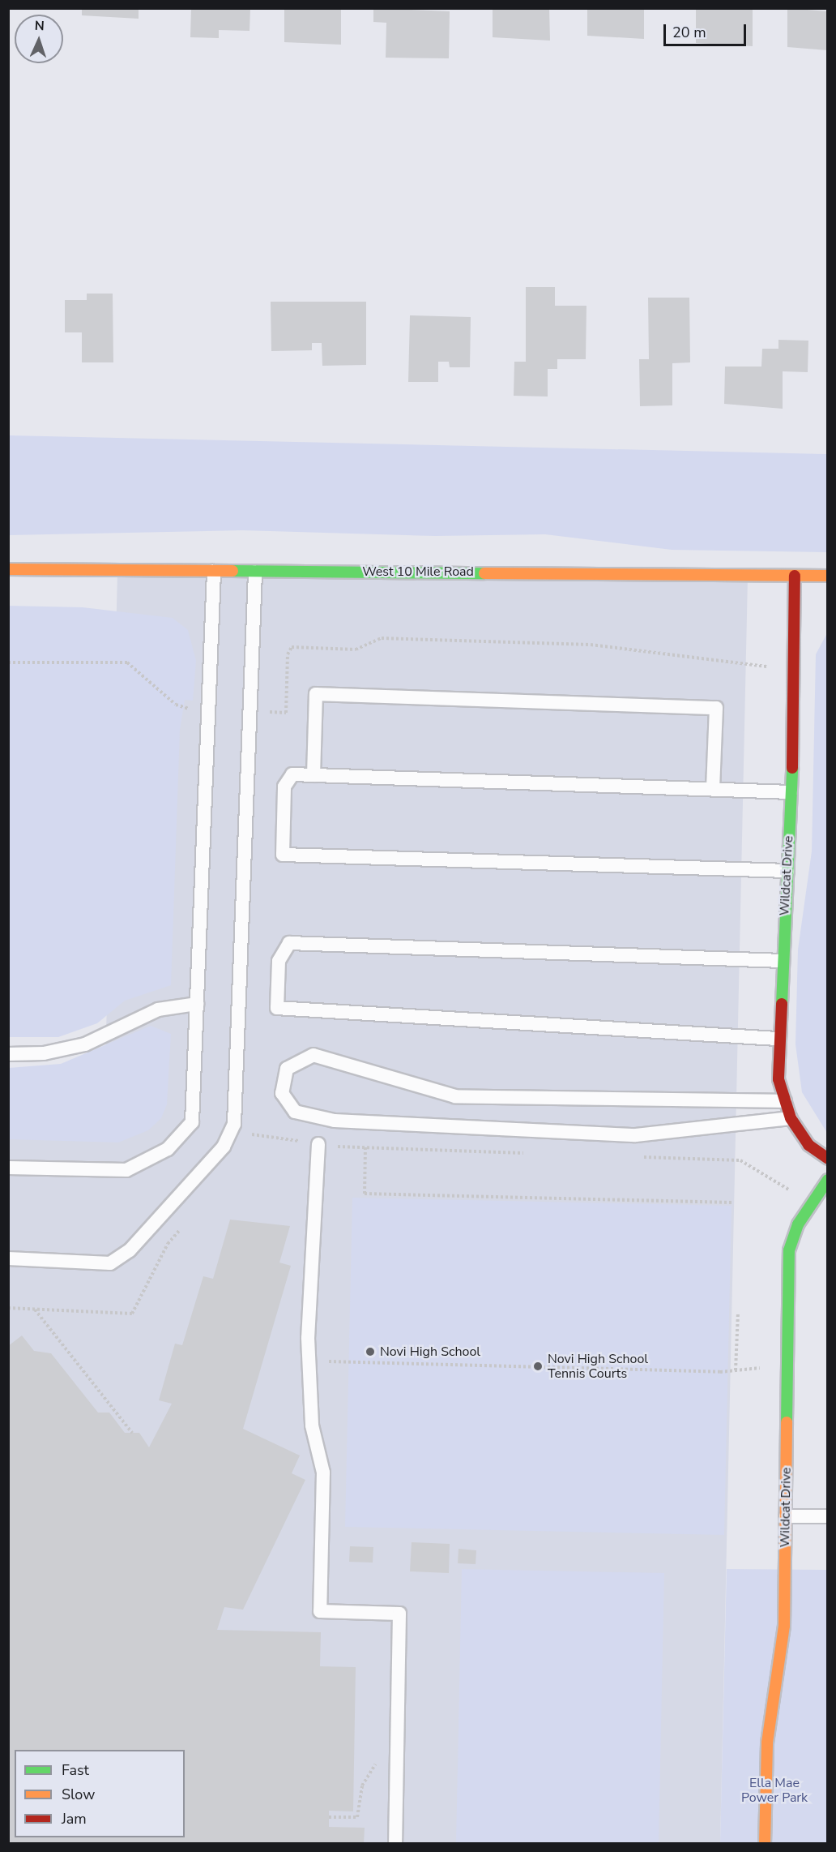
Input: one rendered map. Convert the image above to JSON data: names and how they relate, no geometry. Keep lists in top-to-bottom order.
{
  "streets": {
    "street": ["West 10 Mile Road", "Wildcat Drive"]
  },
  "crossings": [
    ["West 10 Mile Road", "Wildcat Drive"]
  ],
  "parks": ["Ella Mae Power Park"],
  "places": ["Novi High School", "Novi High School Tennis Courts"],
  "legend": ["Fast", "Slow", "Jam"],
  "scale_bar": "20 m",
  "north": "top"
}
